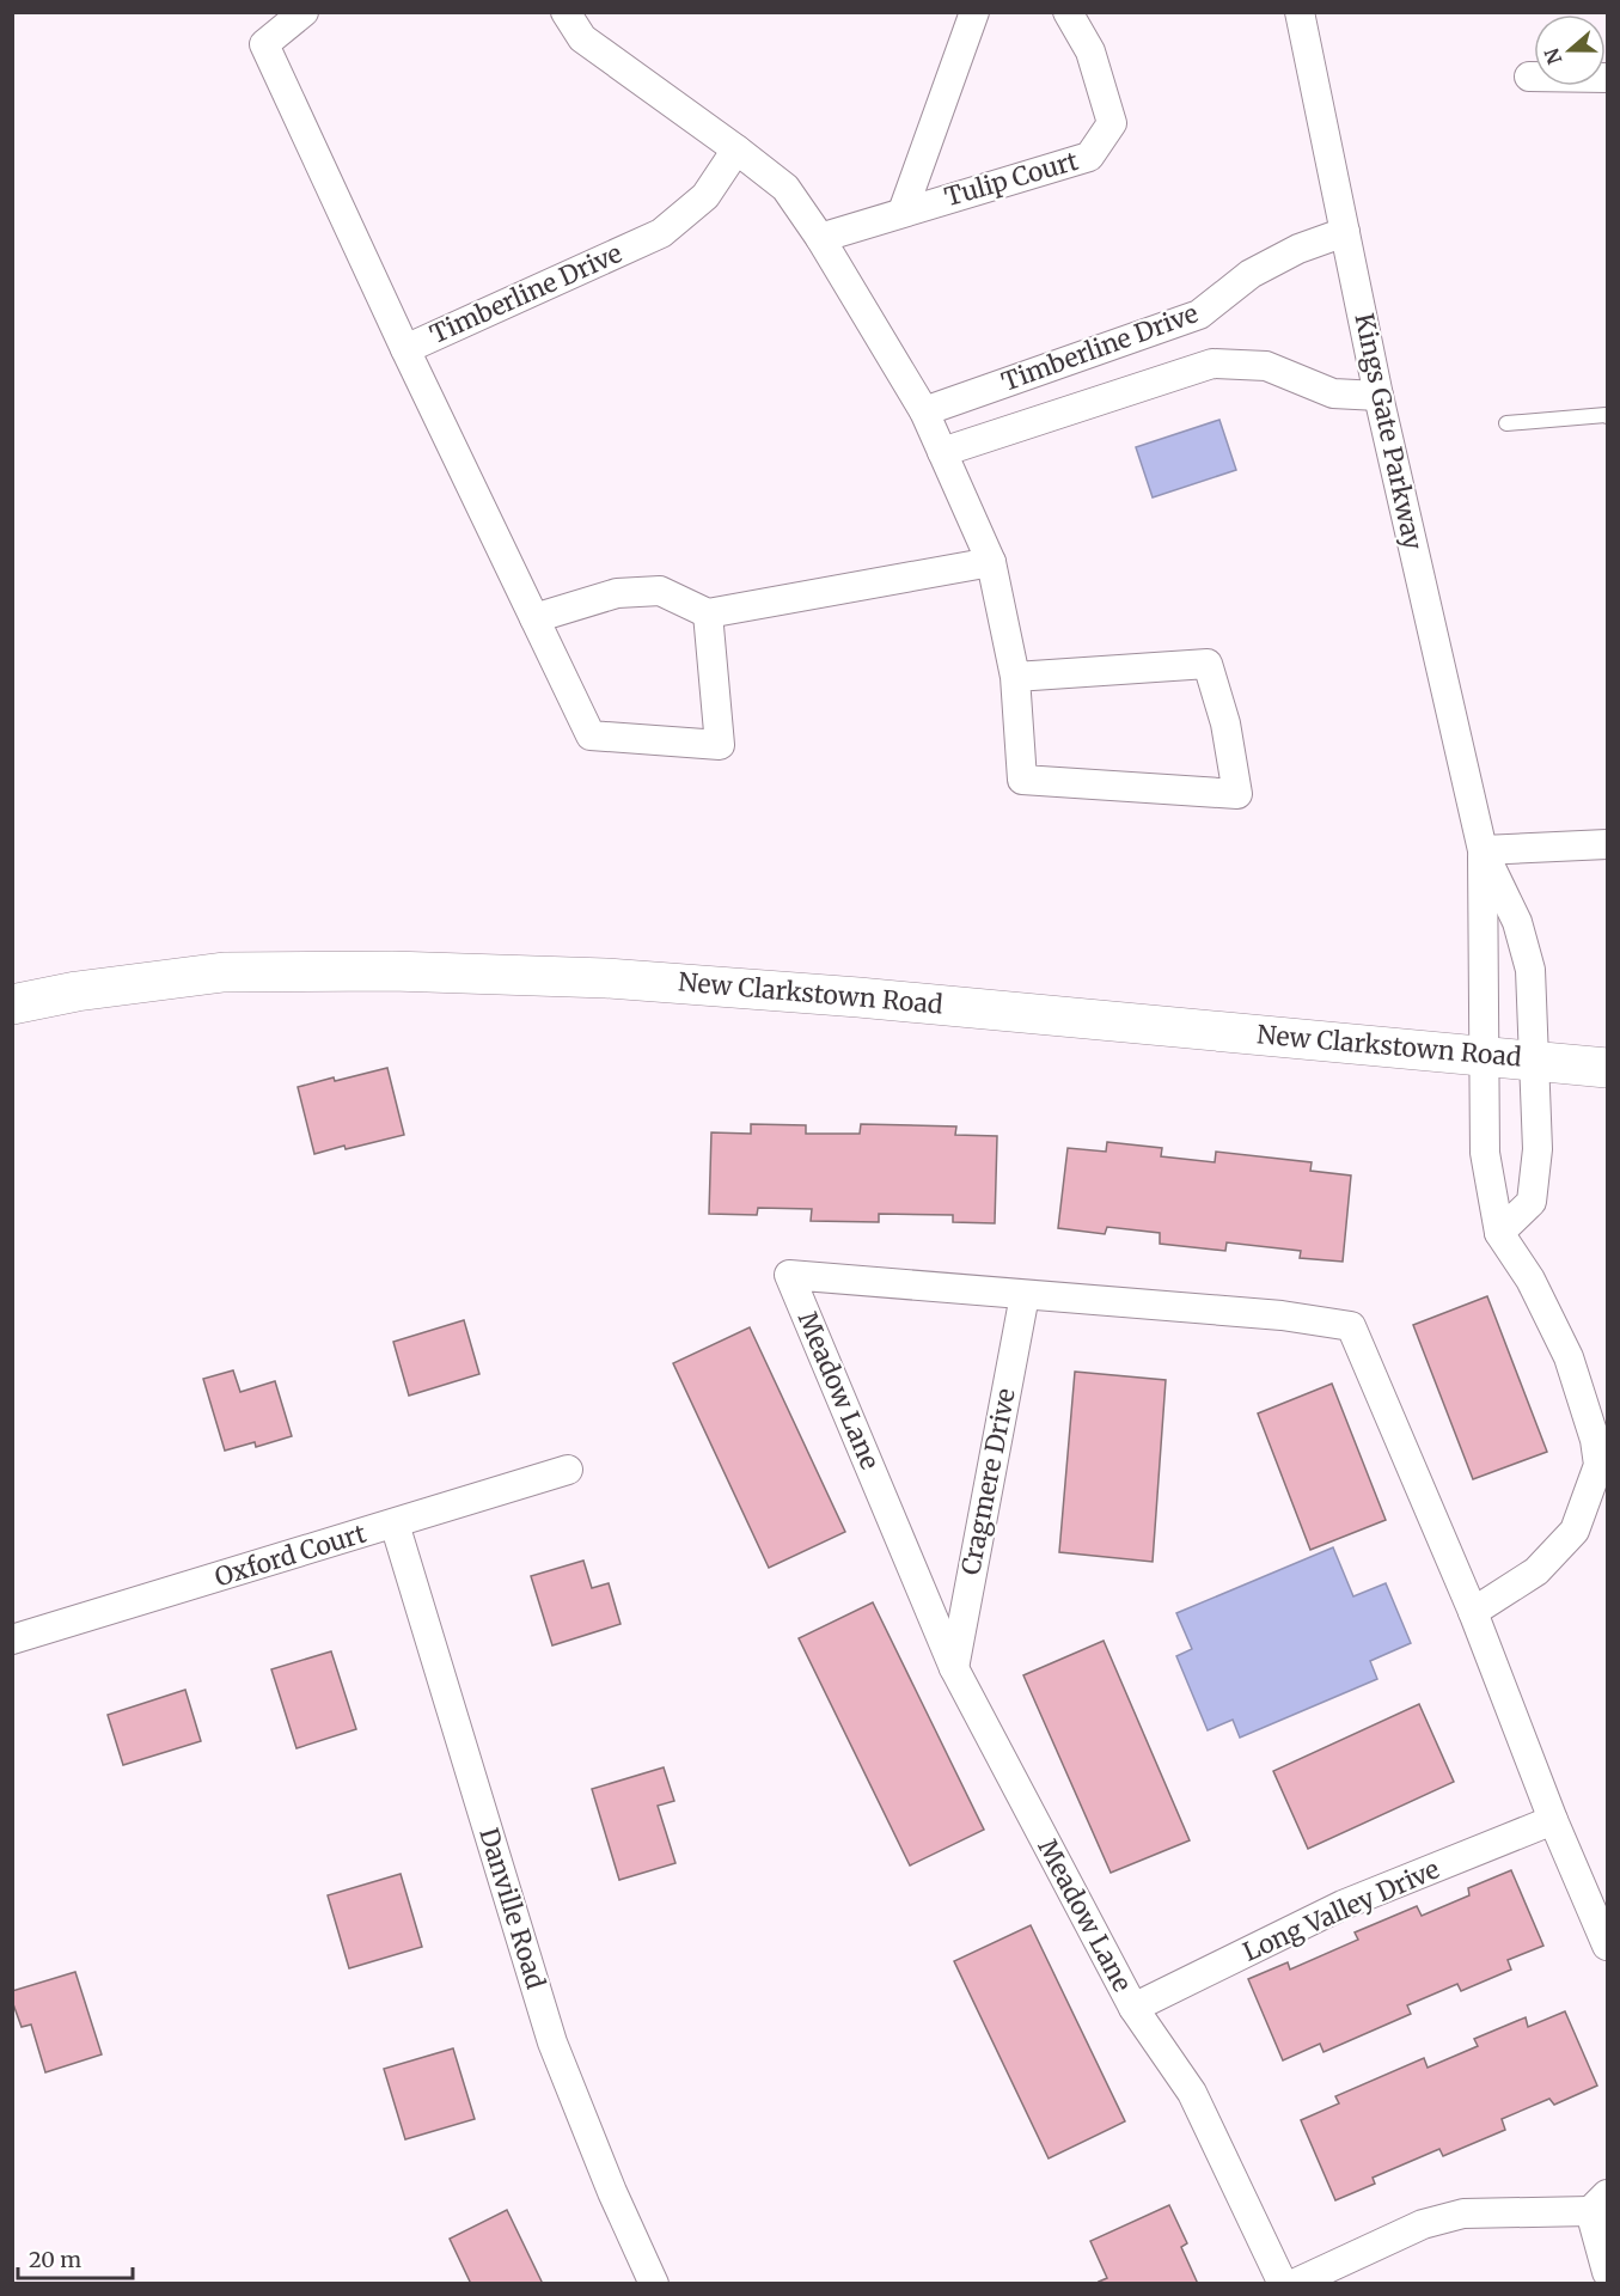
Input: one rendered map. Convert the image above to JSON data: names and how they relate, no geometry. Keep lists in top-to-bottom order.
{
  "streets": {
    "street": [
      "Tulip Court",
      "Timberline Drive",
      "Kings Gate Parkway",
      "New Clarkstown Road",
      "Meadow Lane",
      "Cragmere Drive",
      "Oxford Court",
      "Danville Road",
      "Long Valley Drive"
    ]
  },
  "crossings": [
    ["Timberline Drive", "Kings Gate Parkway"],
    ["Kings Gate Parkway", "New Clarkstown Road"],
    ["Meadow Lane", "Cragmere Drive"],
    ["Meadow Lane", "Long Valley Drive"],
    ["Oxford Court", "Danville Road"]
  ],
  "scale_bar": "20 m",
  "north": "left"
}
